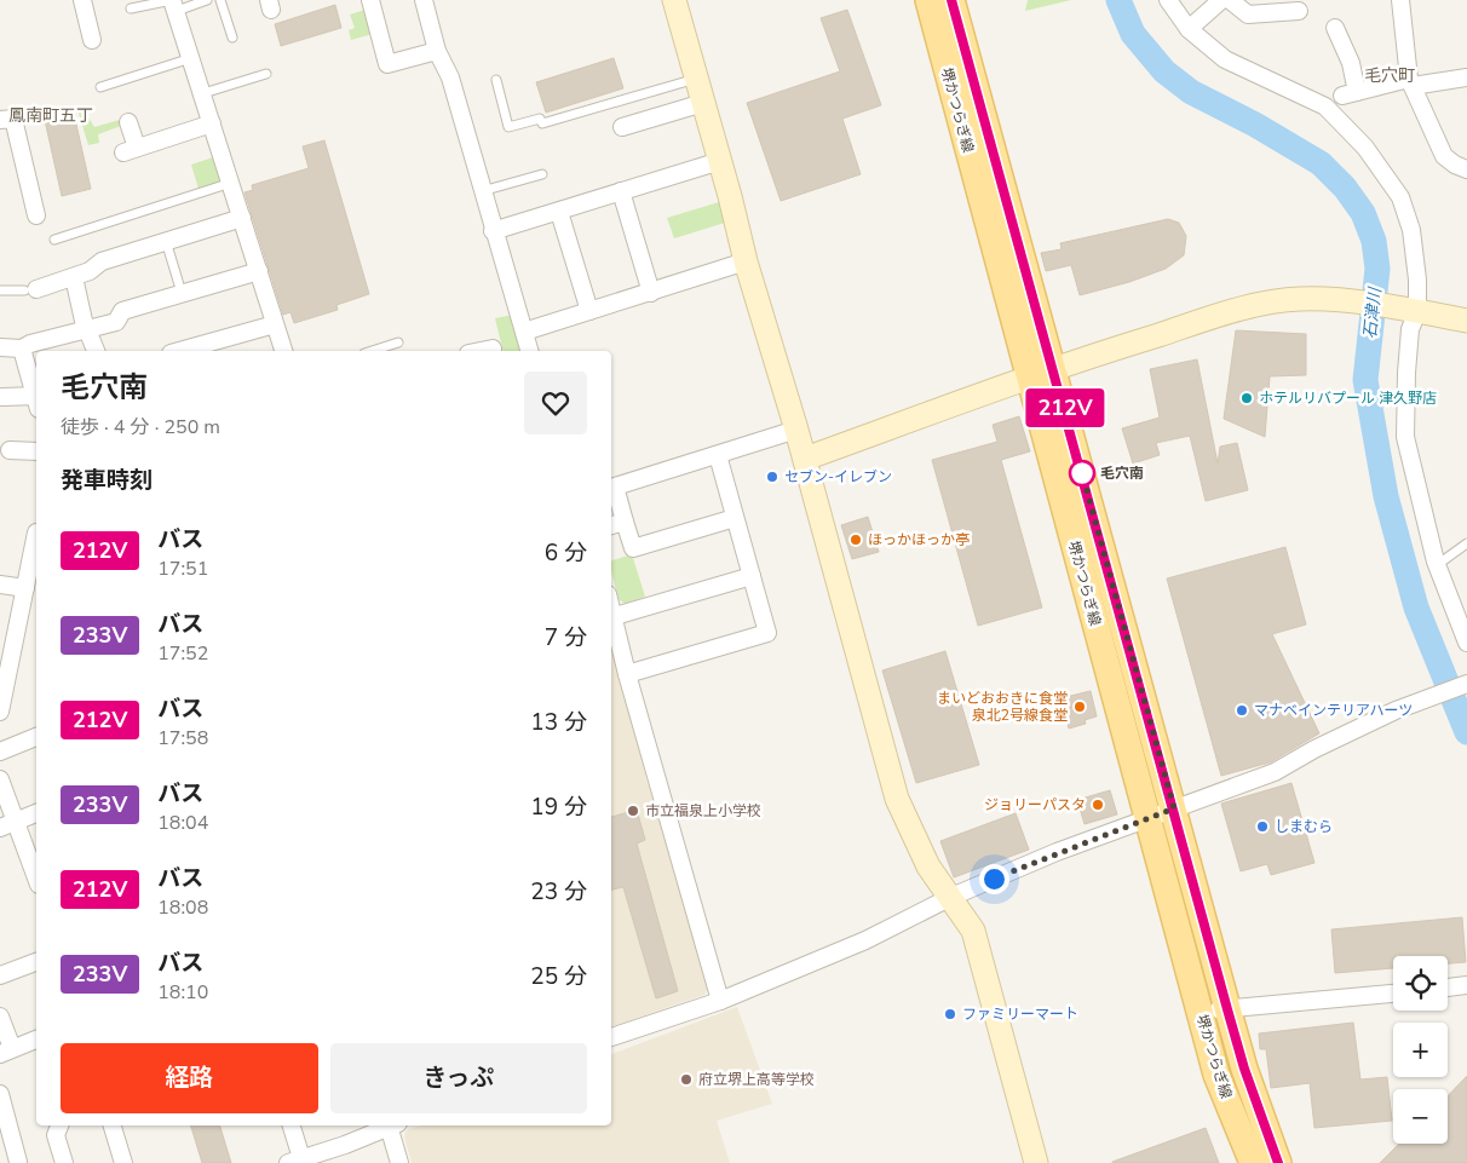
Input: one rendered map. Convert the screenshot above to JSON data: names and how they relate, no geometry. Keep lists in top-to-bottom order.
{
  "streets": {
    "main road": ["堺かつらぎ線"]
  },
  "districts": ["毛穴町", "鳳南町五丁"],
  "water": ["石津川"],
  "places": [
    "ホテルリバプール 津久野店",
    "毛穴南",
    "セブン-イレブン",
    "ほっかほっか亭",
    "まいどおおきに食堂 泉北2号線食堂",
    "マナベインテリアハーツ",
    "ジョリーパスタ",
    "市立福泉上小学校",
    "しまむら",
    "ファミリーマート",
    "府立堺上高等学校"
  ],
  "lines": ["bus line 212V"],
  "page": {
    "on_map": "212V",
    "heading": [
      ["毛穴南", "徒歩 · 4 分 · 250 m"],
      "発車時刻"
    ],
    "list": [
      {
        "mark": "212V",
        "name": "バス",
        "note": "17:51",
        "value": "6 分"
      },
      {
        "mark": "233V",
        "name": "バス",
        "note": "17:52",
        "value": "7 分"
      },
      {
        "mark": "212V",
        "name": "バス",
        "note": "17:58",
        "value": "13 分"
      },
      {
        "mark": "233V",
        "name": "バス",
        "note": "18:04",
        "value": "19 分"
      },
      {
        "mark": "212V",
        "name": "バス",
        "note": "18:08",
        "value": "23 分"
      },
      {
        "mark": "233V",
        "name": "バス",
        "note": "18:10",
        "value": "25 分"
      }
    ],
    "map_buttons": ["+", "−"],
    "buttons": ["経路", "きっぷ"]
  }
}
